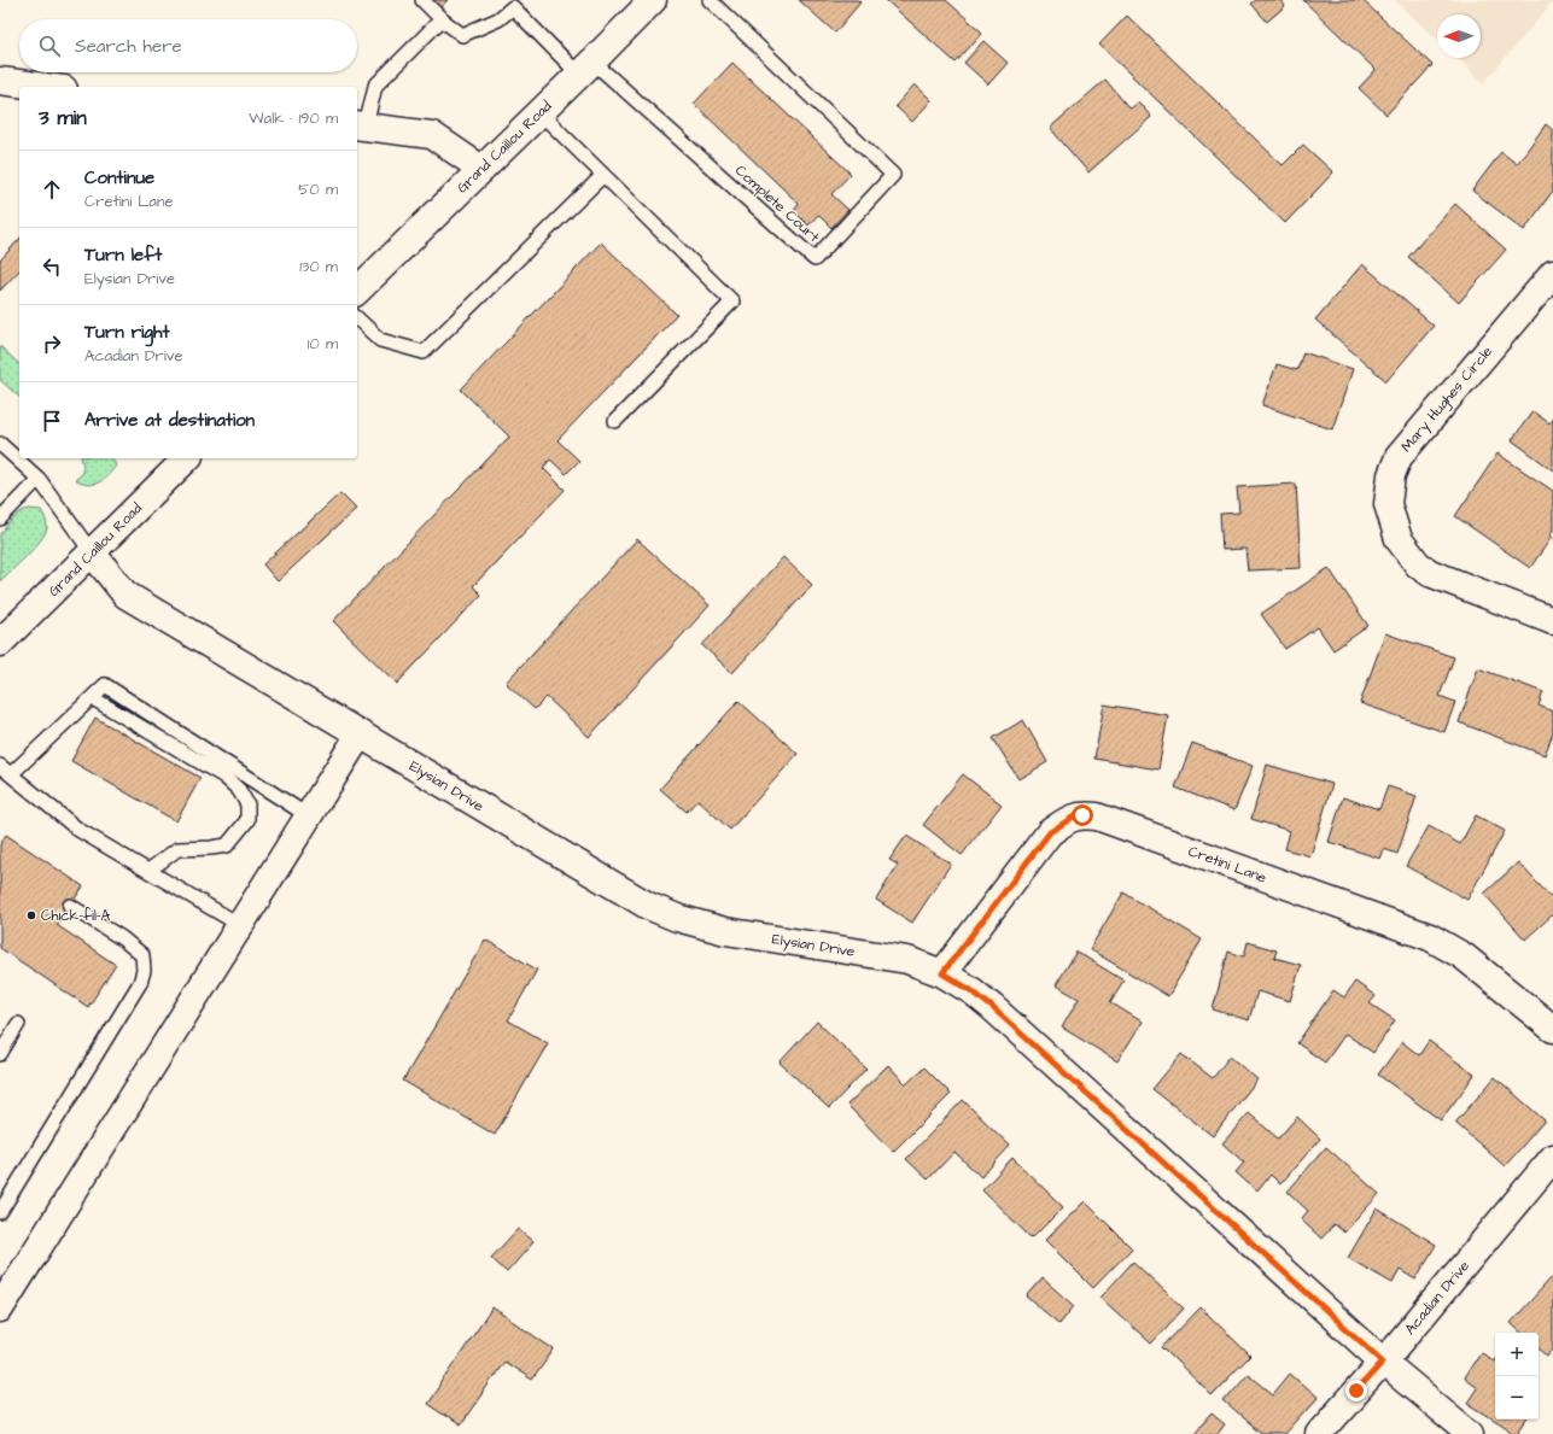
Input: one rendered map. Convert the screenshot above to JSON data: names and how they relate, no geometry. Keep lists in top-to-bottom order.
{
  "streets": {
    "street": [
      "Grand Caillou Road",
      "Mary Hughes Circle",
      "Elysian Drive",
      "Cretini Lane",
      "Acadian Drive"
    ],
    "lane": ["Complete Court"]
  },
  "crossings": [
    ["Grand Caillou Road", "Complete Court"],
    ["Grand Caillou Road", "Elysian Drive"],
    ["Elysian Drive", "Cretini Lane"],
    ["Elysian Drive", "Acadian Drive"]
  ],
  "places": ["Chick-fil-A"],
  "north": "left",
  "page": {
    "search": "Search here",
    "heading": ["3 min", "Walk · 190 m"],
    "list": [
      ["Continue", "Cretini Lane", "50 m"],
      ["Turn left", "Elysian Drive", "130 m"],
      ["Turn right", "Acadian Drive", "10 m"],
      "Arrive at destination"
    ],
    "map_buttons": ["+", "−"]
  }
}
